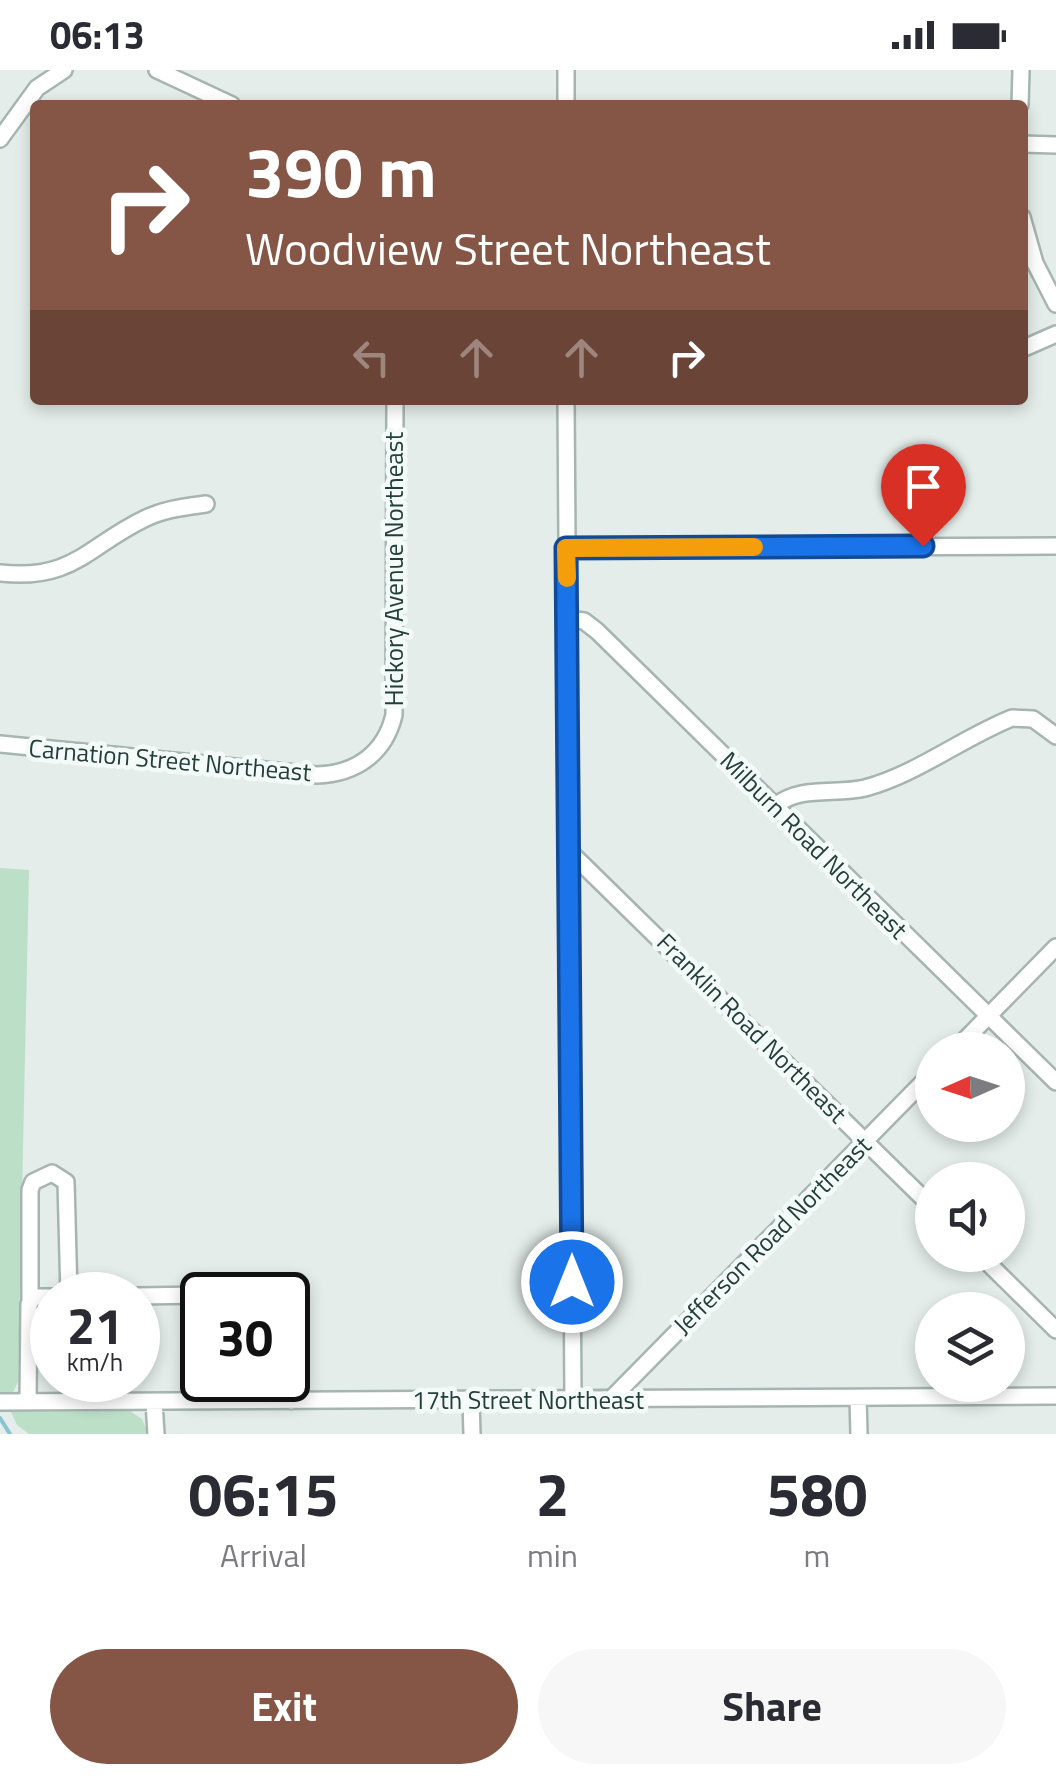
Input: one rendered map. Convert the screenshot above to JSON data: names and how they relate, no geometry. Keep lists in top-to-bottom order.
{
  "streets": {
    "street": [
      "Hickory Avenue Northeast",
      "Carnation Street Northeast",
      "Milburn Road Northeast",
      "Franklin Road Northeast",
      "Jefferson Road Northeast",
      "17th Street Northeast"
    ]
  },
  "crossings": [
    ["Hickory Avenue Northeast", "Carnation Street Northeast"],
    ["Franklin Road Northeast", "Jefferson Road Northeast"],
    ["Jefferson Road Northeast", "17th Street Northeast"]
  ],
  "north": "left",
  "page": {
    "status": "06:13",
    "turn": ["390 m", "Woodview Street Northeast"],
    "speed": "21 km/h",
    "limit": "30",
    "eta": [
      "06:15",
      "Arrival",
      "2",
      "min",
      "580",
      "m"
    ],
    "buttons": ["Exit", "Share"]
  }
}
